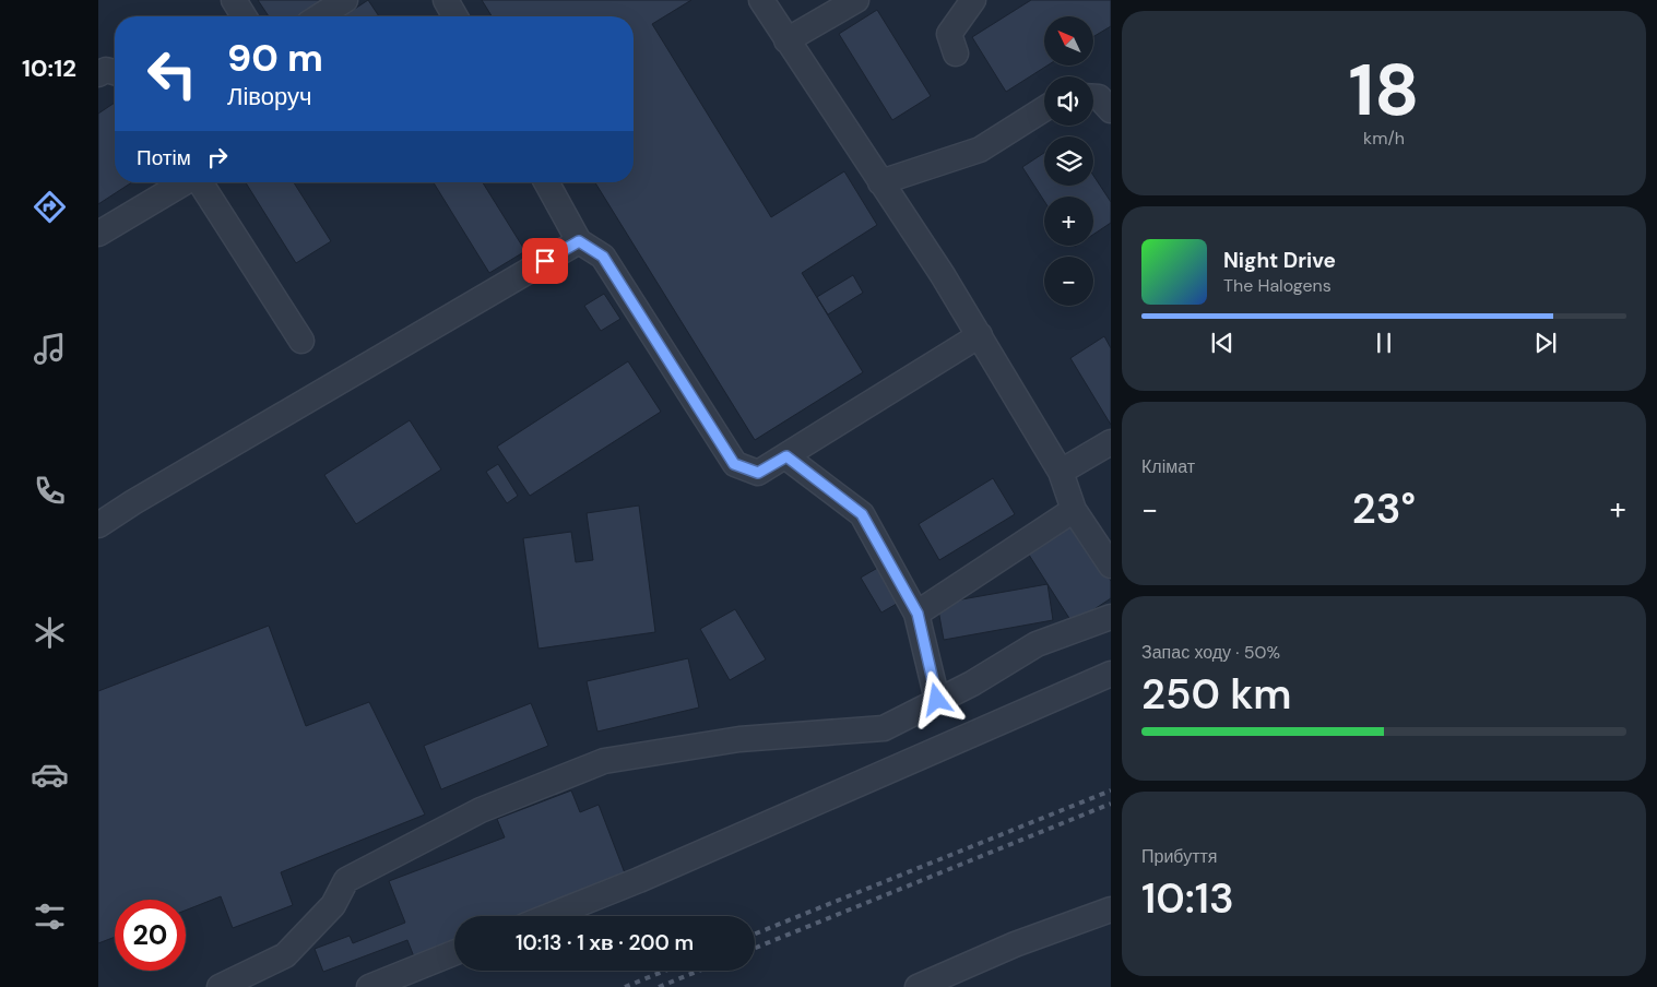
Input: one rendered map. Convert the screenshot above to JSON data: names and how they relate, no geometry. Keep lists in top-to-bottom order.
{
  "north": "top left",
  "page": {
    "tabs": "10:12",
    "tile": [
      ["18", "km/h"],
      "Клімат",
      ["Запас ходу · 50%", "250 km"],
      ["Прибуття", "10:13"]
    ],
    "map_buttons": ["+", "−"],
    "turn": ["90 m", "Ліворуч"],
    "then": "Потім",
    "song": ["Night Drive", "The Halogens"],
    "heat": ["−", "23°", "+"],
    "limit": "20",
    "trip": "10:13 · 1 хв · 200 m"
  }
}
